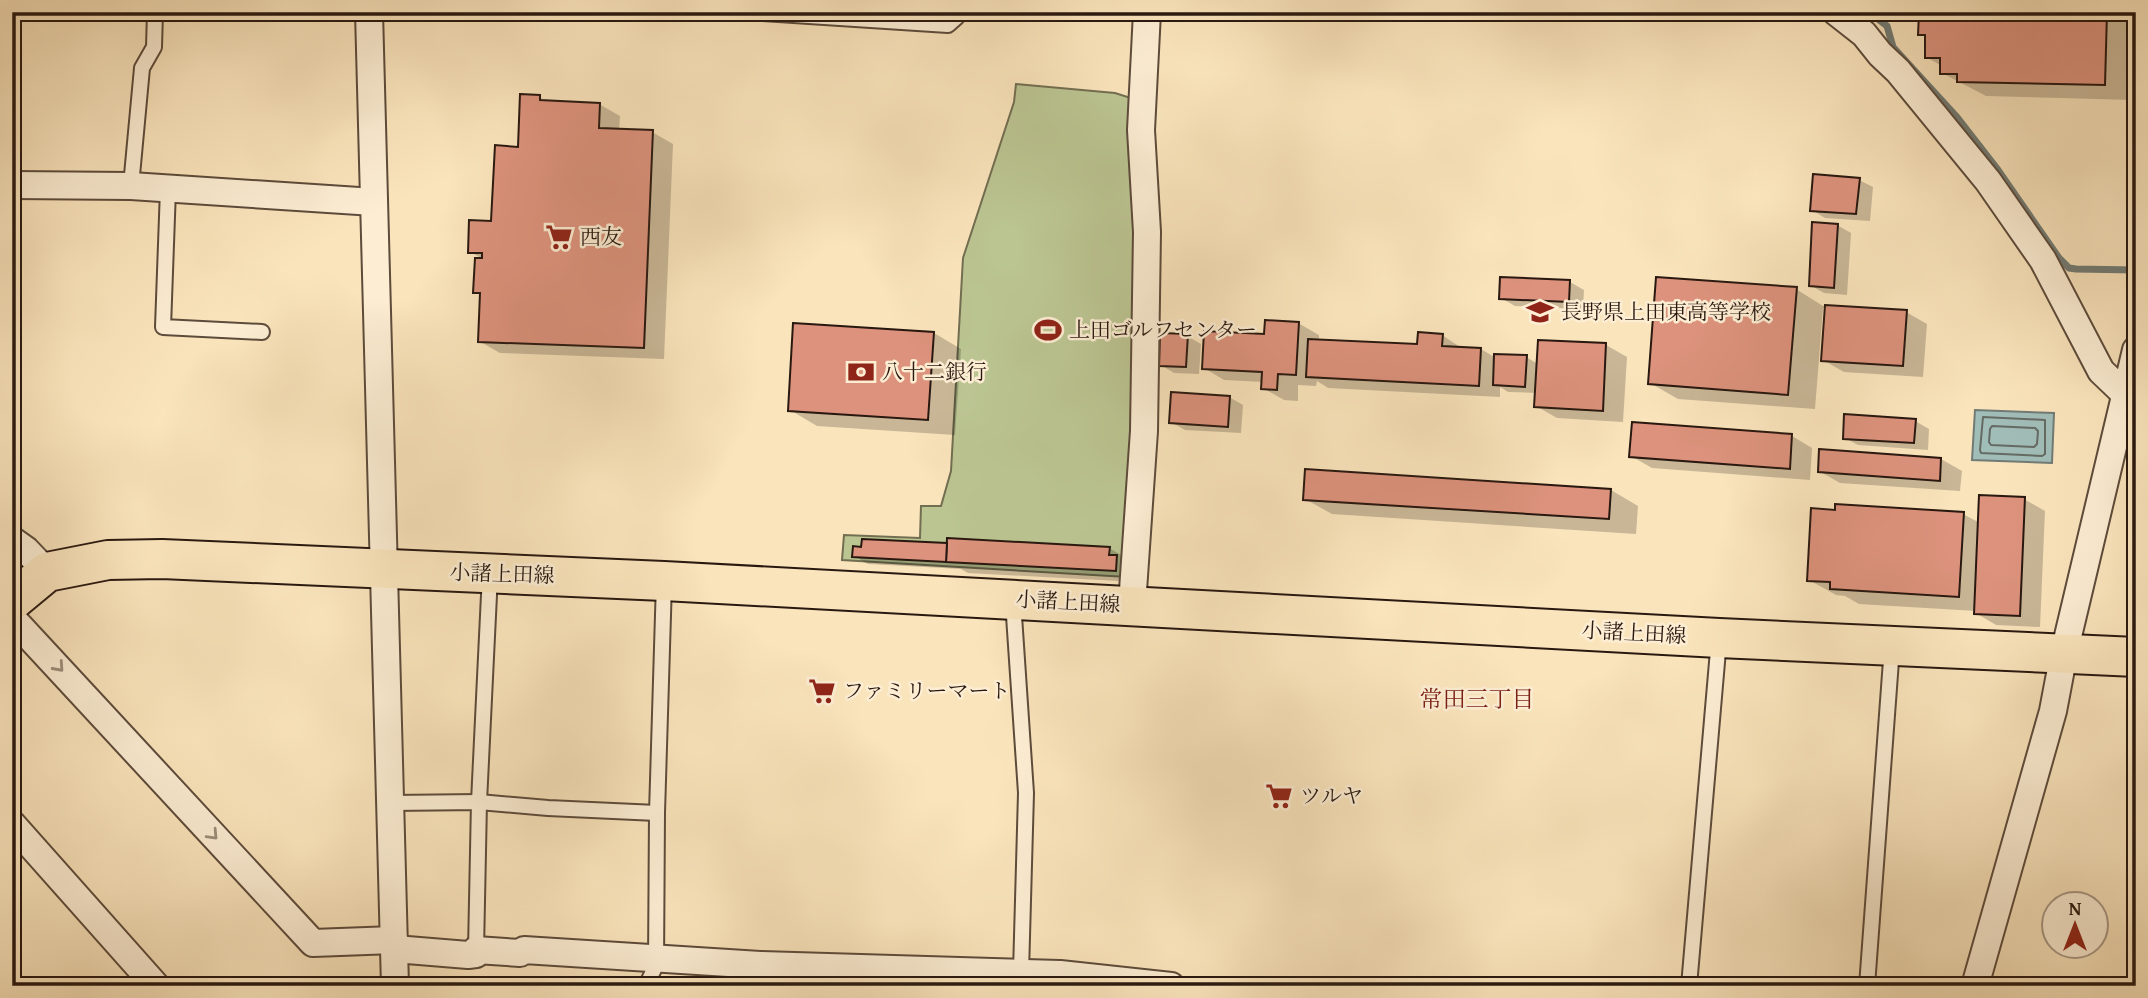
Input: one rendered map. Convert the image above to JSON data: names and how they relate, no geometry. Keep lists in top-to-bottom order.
{
  "streets": {
    "main road": ["小諸上田線"]
  },
  "districts": ["常田三丁目"],
  "places": {
    "supermarket": ["西友", "ファミリーマート", "ツルヤ"],
    "school or university": ["長野県上田東高等学校"],
    "sports": ["上田ゴルフセンター"],
    "bank": ["八十二銀行"]
  },
  "north": "top"
}
